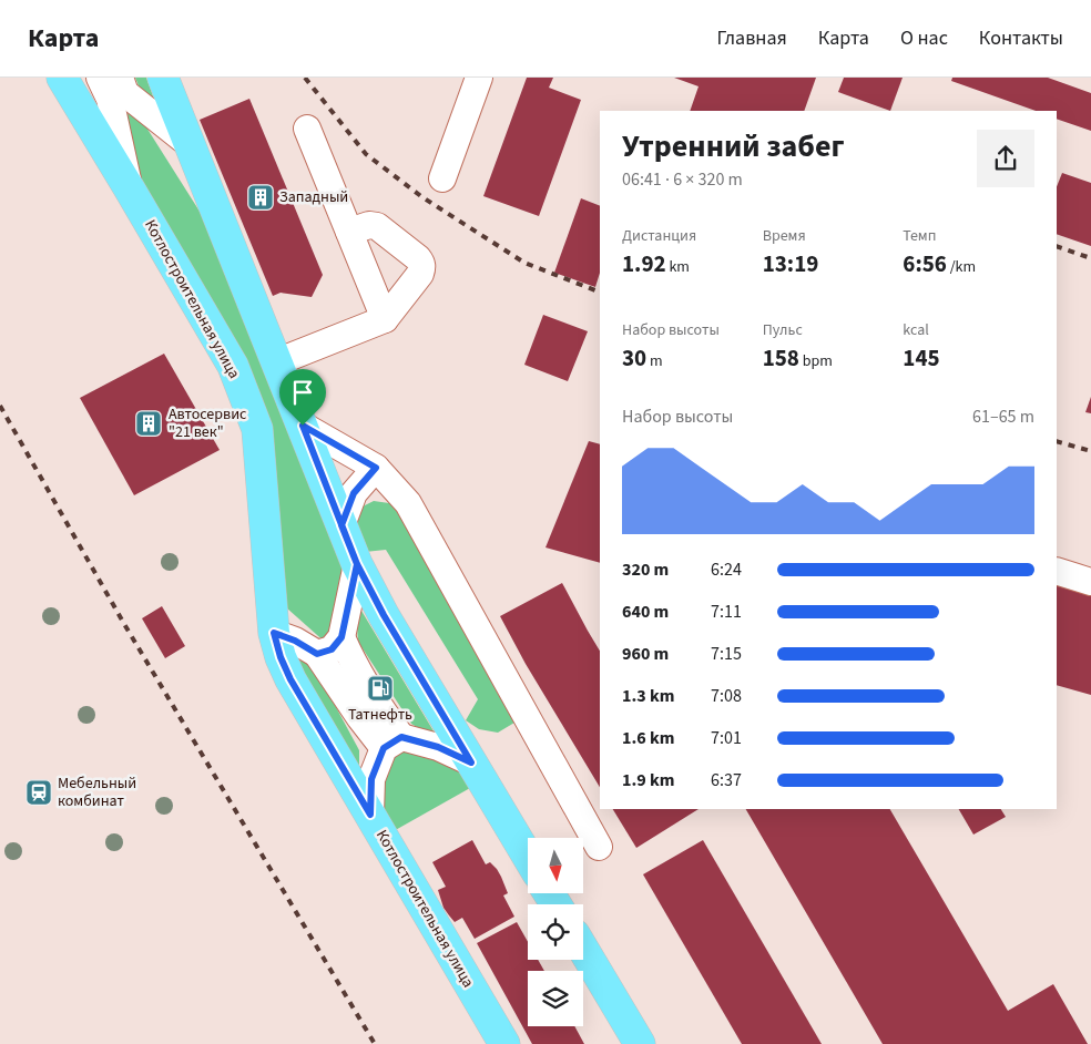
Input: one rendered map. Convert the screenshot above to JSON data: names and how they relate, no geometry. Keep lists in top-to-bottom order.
{
  "streets": {
    "main road": ["Котлостроительная улица"]
  },
  "places": {
    "building": ["Западный", "Автосервис \"21 век\""],
    "fuel station": ["Татнефть"],
    "station": ["Мебельный комбинат"]
  },
  "north": "bottom",
  "page": {
    "header": "Карта",
    "nav": [
      "Главная",
      "Карта",
      "О нас",
      "Контакты"
    ],
    "heading": ["Утренний забег", "06:41 · 6 × 320 m"],
    "stats": [
      ["Дистанция", "1.92 km"],
      ["Время", "13:19"],
      ["Темп", "6:56 /km"],
      ["Набор высоты", "30 m"],
      ["Пульс", "158 bpm"],
      ["kcal", "145"]
    ],
    "chart": ["Набор высоты", "61–65 m"],
    "list": [
      {
        "name": "320 m",
        "note": "6:24"
      },
      {
        "name": "640 m",
        "note": "7:11"
      },
      {
        "name": "960 m",
        "note": "7:15"
      },
      {
        "name": "1.3 km",
        "note": "7:08"
      },
      {
        "name": "1.6 km",
        "note": "7:01"
      },
      {
        "name": "1.9 km",
        "note": "6:37"
      }
    ]
  }
}
